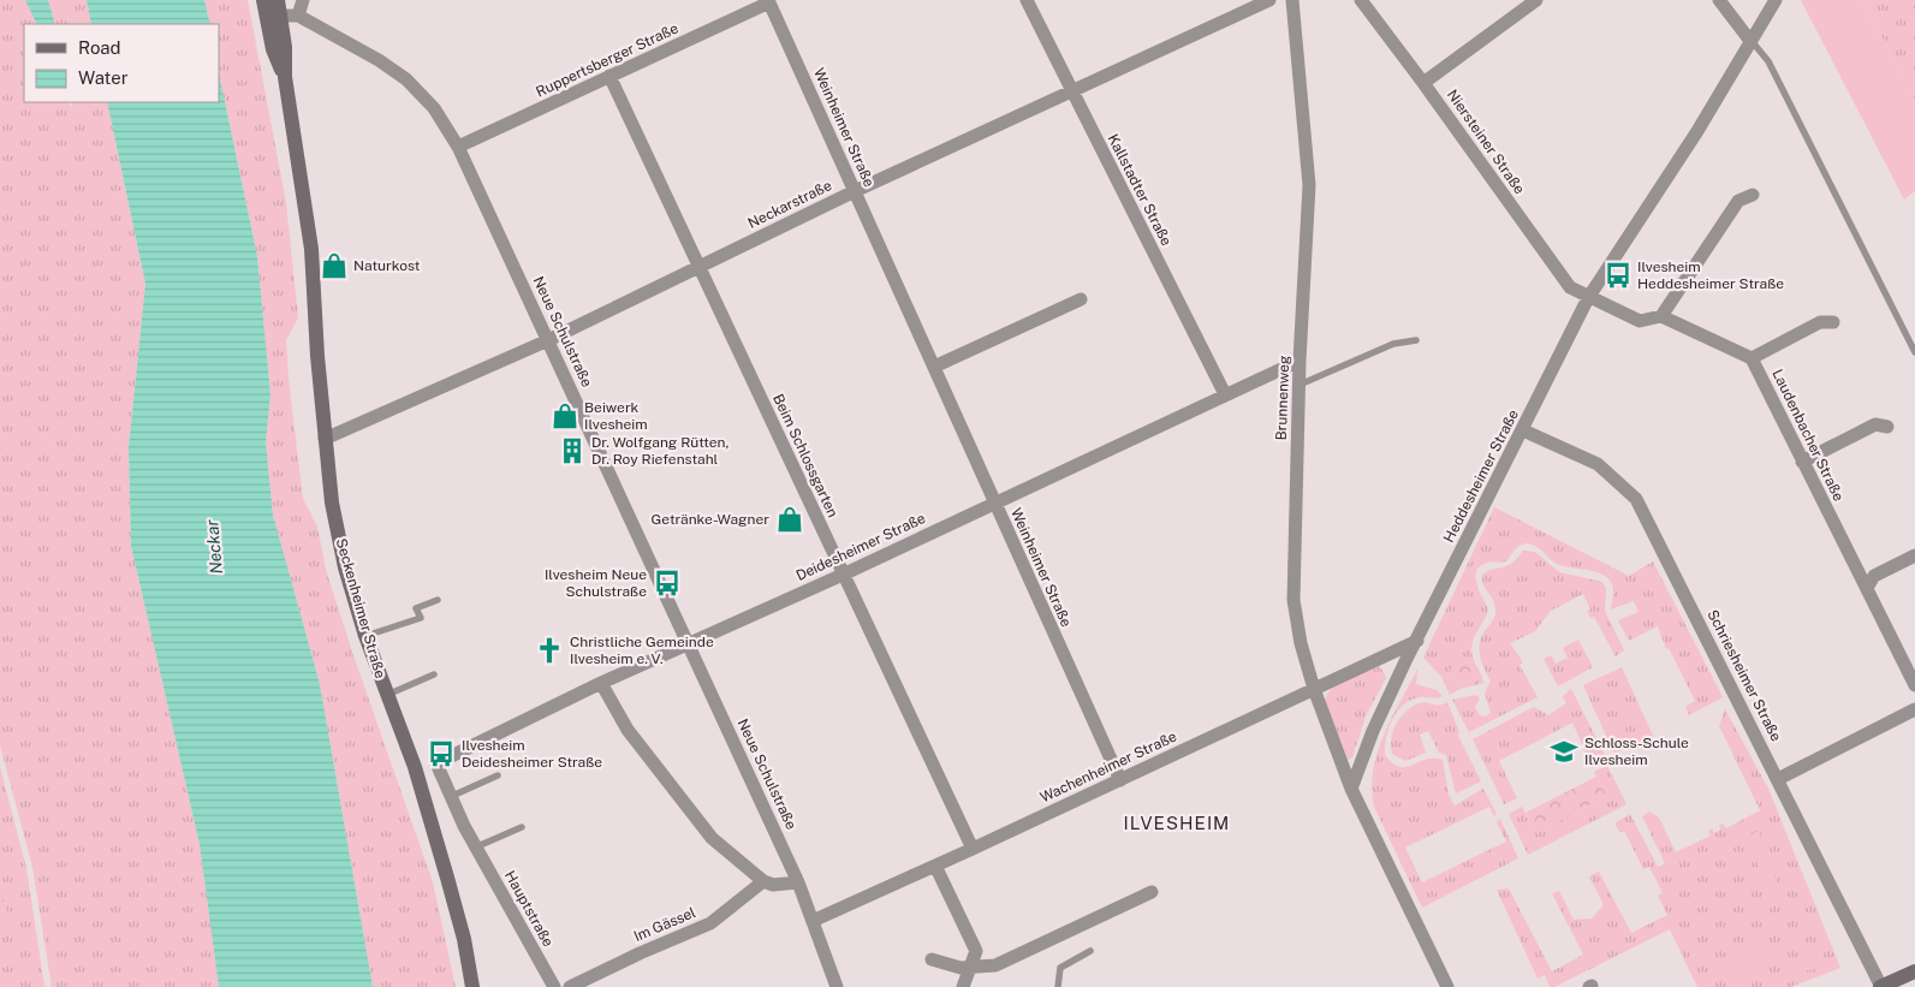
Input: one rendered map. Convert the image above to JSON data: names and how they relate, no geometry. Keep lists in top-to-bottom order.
{
  "streets": {
    "main road": ["Seckenheimer Straße"],
    "street": [
      "Ruppertsberger Straße",
      "Weinheimer Straße",
      "Niersteiner Straße",
      "Kallstadter Straße",
      "Neckarstraße",
      "Neue Schulstraße",
      "Brunnenweg",
      "Laudenbacher Straße",
      "Beim Schlossgarten",
      "Heddesheimer Straße",
      "Deidesheimer Straße",
      "Schriesheimer Straße",
      "Wachenheimer Straße",
      "Hauptstraße",
      "Im Gässel"
    ]
  },
  "crossings": [
    ["Ruppertsberger Straße", "Weinheimer Straße"],
    ["Ruppertsberger Straße", "Neue Schulstraße"],
    ["Ruppertsberger Straße", "Beim Schlossgarten"],
    ["Weinheimer Straße", "Neckarstraße"],
    ["Weinheimer Straße", "Deidesheimer Straße"],
    ["Weinheimer Straße", "Wachenheimer Straße"],
    ["Niersteiner Straße", "Heddesheimer Straße"],
    ["Kallstadter Straße", "Neckarstraße"],
    ["Kallstadter Straße", "Deidesheimer Straße"],
    ["Neckarstraße", "Neue Schulstraße"],
    ["Neckarstraße", "Beim Schlossgarten"],
    ["Neckarstraße", "Seckenheimer Straße"],
    ["Neue Schulstraße", "Deidesheimer Straße"],
    ["Neue Schulstraße", "Seckenheimer Straße"],
    ["Neue Schulstraße", "Wachenheimer Straße"],
    ["Brunnenweg", "Heddesheimer Straße"],
    ["Brunnenweg", "Deidesheimer Straße"],
    ["Brunnenweg", "Wachenheimer Straße"],
    ["Beim Schlossgarten", "Deidesheimer Straße"],
    ["Beim Schlossgarten", "Wachenheimer Straße"],
    ["Heddesheimer Straße", "Schriesheimer Straße"],
    ["Heddesheimer Straße", "Wachenheimer Straße"],
    ["Deidesheimer Straße", "Hauptstraße"]
  ],
  "districts": ["ILVESHEIM"],
  "water": ["Neckar"],
  "places": {
    "shop": ["Naturkost", "Beiwerk Ilvesheim", "Getränke-Wagner"],
    "bus stop": ["Ilvesheim Heddesheimer Straße", "Ilvesheim Neue Schulstraße", "Ilvesheim Deidesheimer Straße"],
    "building": ["Dr. Wolfgang Rütten, Dr. Roy Riefenstahl"],
    "church": ["Christliche Gemeinde Ilvesheim e. V."],
    "school or university": ["Schloss-Schule Ilvesheim"]
  },
  "legend": ["Road", "Water"]
}
